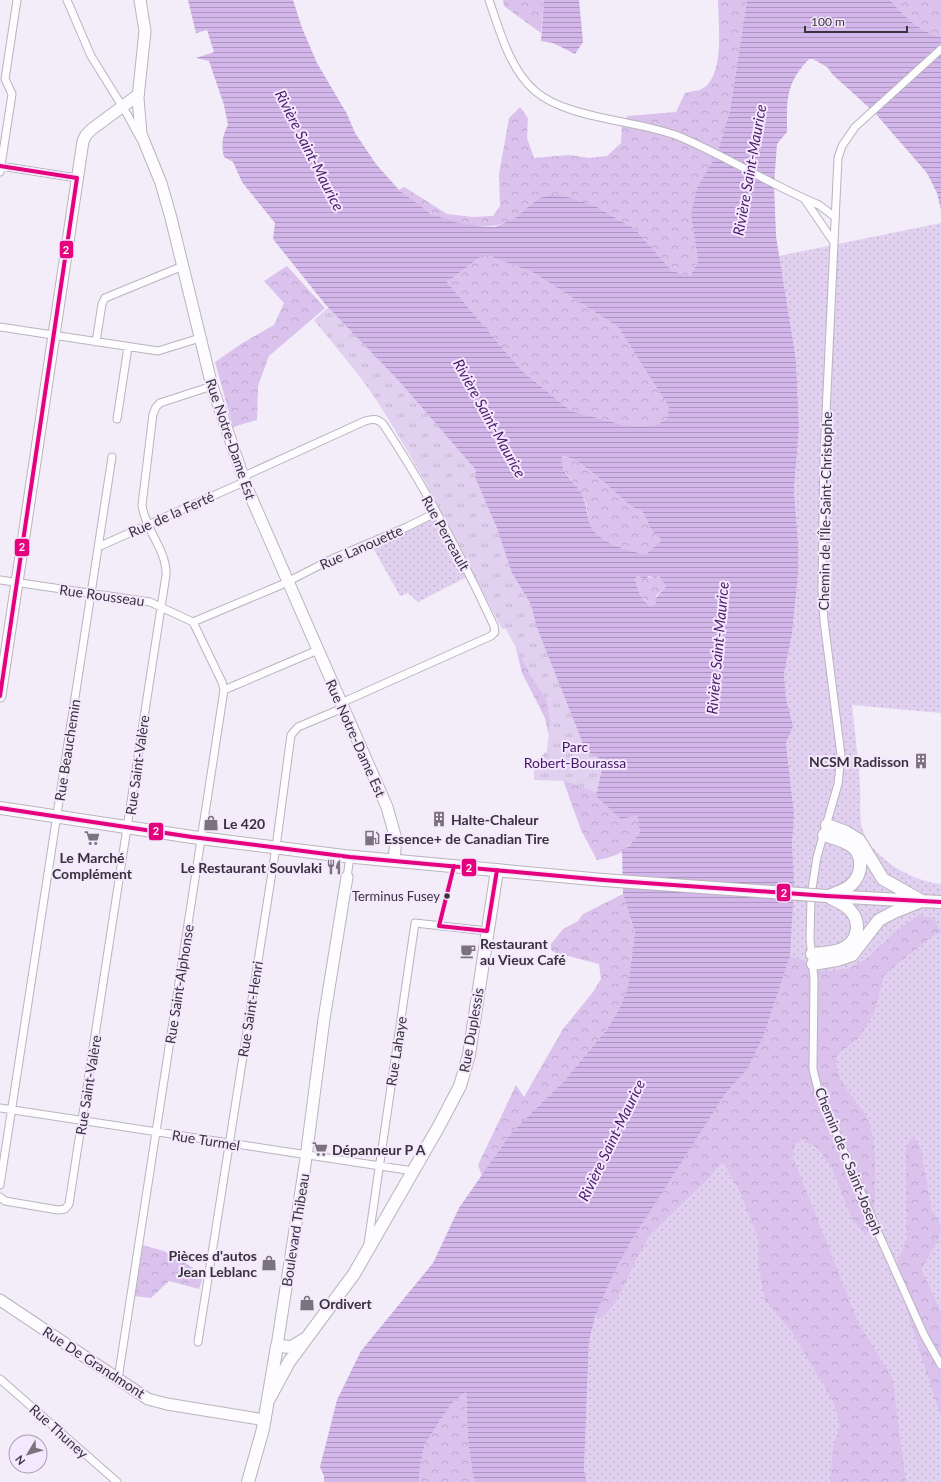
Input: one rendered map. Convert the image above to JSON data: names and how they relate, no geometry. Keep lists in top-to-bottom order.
{
  "streets": {
    "main road": ["Rue Duplessis", "Boulevard Thibeau"],
    "street": [
      "Rue Notre-Dame Est",
      "Chemin de l'Île-Saint-Christophe",
      "Rue de la Ferté",
      "Rue Perreault",
      "Rue Lanouette",
      "Rue Rousseau",
      "Rue Beauchemin",
      "Rue Saint-Valère",
      "Rue Saint-Alphonse",
      "Rue Saint-Henri",
      "Rue Lahaye",
      "Rue Turmel",
      "Chemin de c Saint-Joseph",
      "Rue De Grandmont",
      "Rue Thuney"
    ]
  },
  "crossings": [
    ["Rue Notre-Dame Est", "Rue de la Ferté"],
    ["Rue Notre-Dame Est", "Rue Perreault"],
    ["Rue Notre-Dame Est", "Rue Lanouette"],
    ["Rue Notre-Dame Est", "Rue Saint-Valère"],
    ["Rue Notre-Dame Est", "Rue Saint-Henri"],
    ["Chemin de l'Île-Saint-Christophe", "Chemin de c Saint-Joseph"],
    ["Rue de la Ferté", "Rue Perreault"],
    ["Rue de la Ferté", "Rue Beauchemin"],
    ["Rue de la Ferté", "Rue Saint-Valère"],
    ["Rue Perreault", "Rue Lanouette"],
    ["Rue Perreault", "Rue Saint-Henri"],
    ["Rue Rousseau", "Rue Beauchemin"],
    ["Rue Rousseau", "Rue Saint-Valère"],
    ["Rue Beauchemin", "Rue Turmel"],
    ["Rue Saint-Valère", "Rue Turmel"],
    ["Rue Saint-Alphonse", "Rue Turmel"],
    ["Rue Saint-Alphonse", "Rue De Grandmont"],
    ["Rue Saint-Henri", "Rue Turmel"],
    ["Rue Duplessis", "Rue Lahaye"],
    ["Rue Duplessis", "Rue Turmel"],
    ["Rue Duplessis", "Boulevard Thibeau"],
    ["Rue Lahaye", "Rue Turmel"],
    ["Rue Turmel", "Boulevard Thibeau"],
    ["Boulevard Thibeau", "Rue De Grandmont"]
  ],
  "water": ["Rivière Saint-Maurice"],
  "parks": ["Parc Robert-Bourassa"],
  "places": {
    "building": ["NCSM Radisson", "Halte-Chaleur"],
    "shop": ["Le 420", "Pièces d'autos Jean Leblanc", "Ordivert"],
    "supermarket": ["Le Marché Complément", "Dépanneur P A"],
    "fuel station": ["Essence+ de Canadian Tire"],
    "restaurant": ["Le Restaurant Souvlaki"],
    "other": ["Terminus Fusey"],
    "cafe": ["Restaurant au Vieux Café"]
  },
  "lines": ["transit line 2"],
  "scale_bar": "100 m",
  "north": "bottom left"
}
